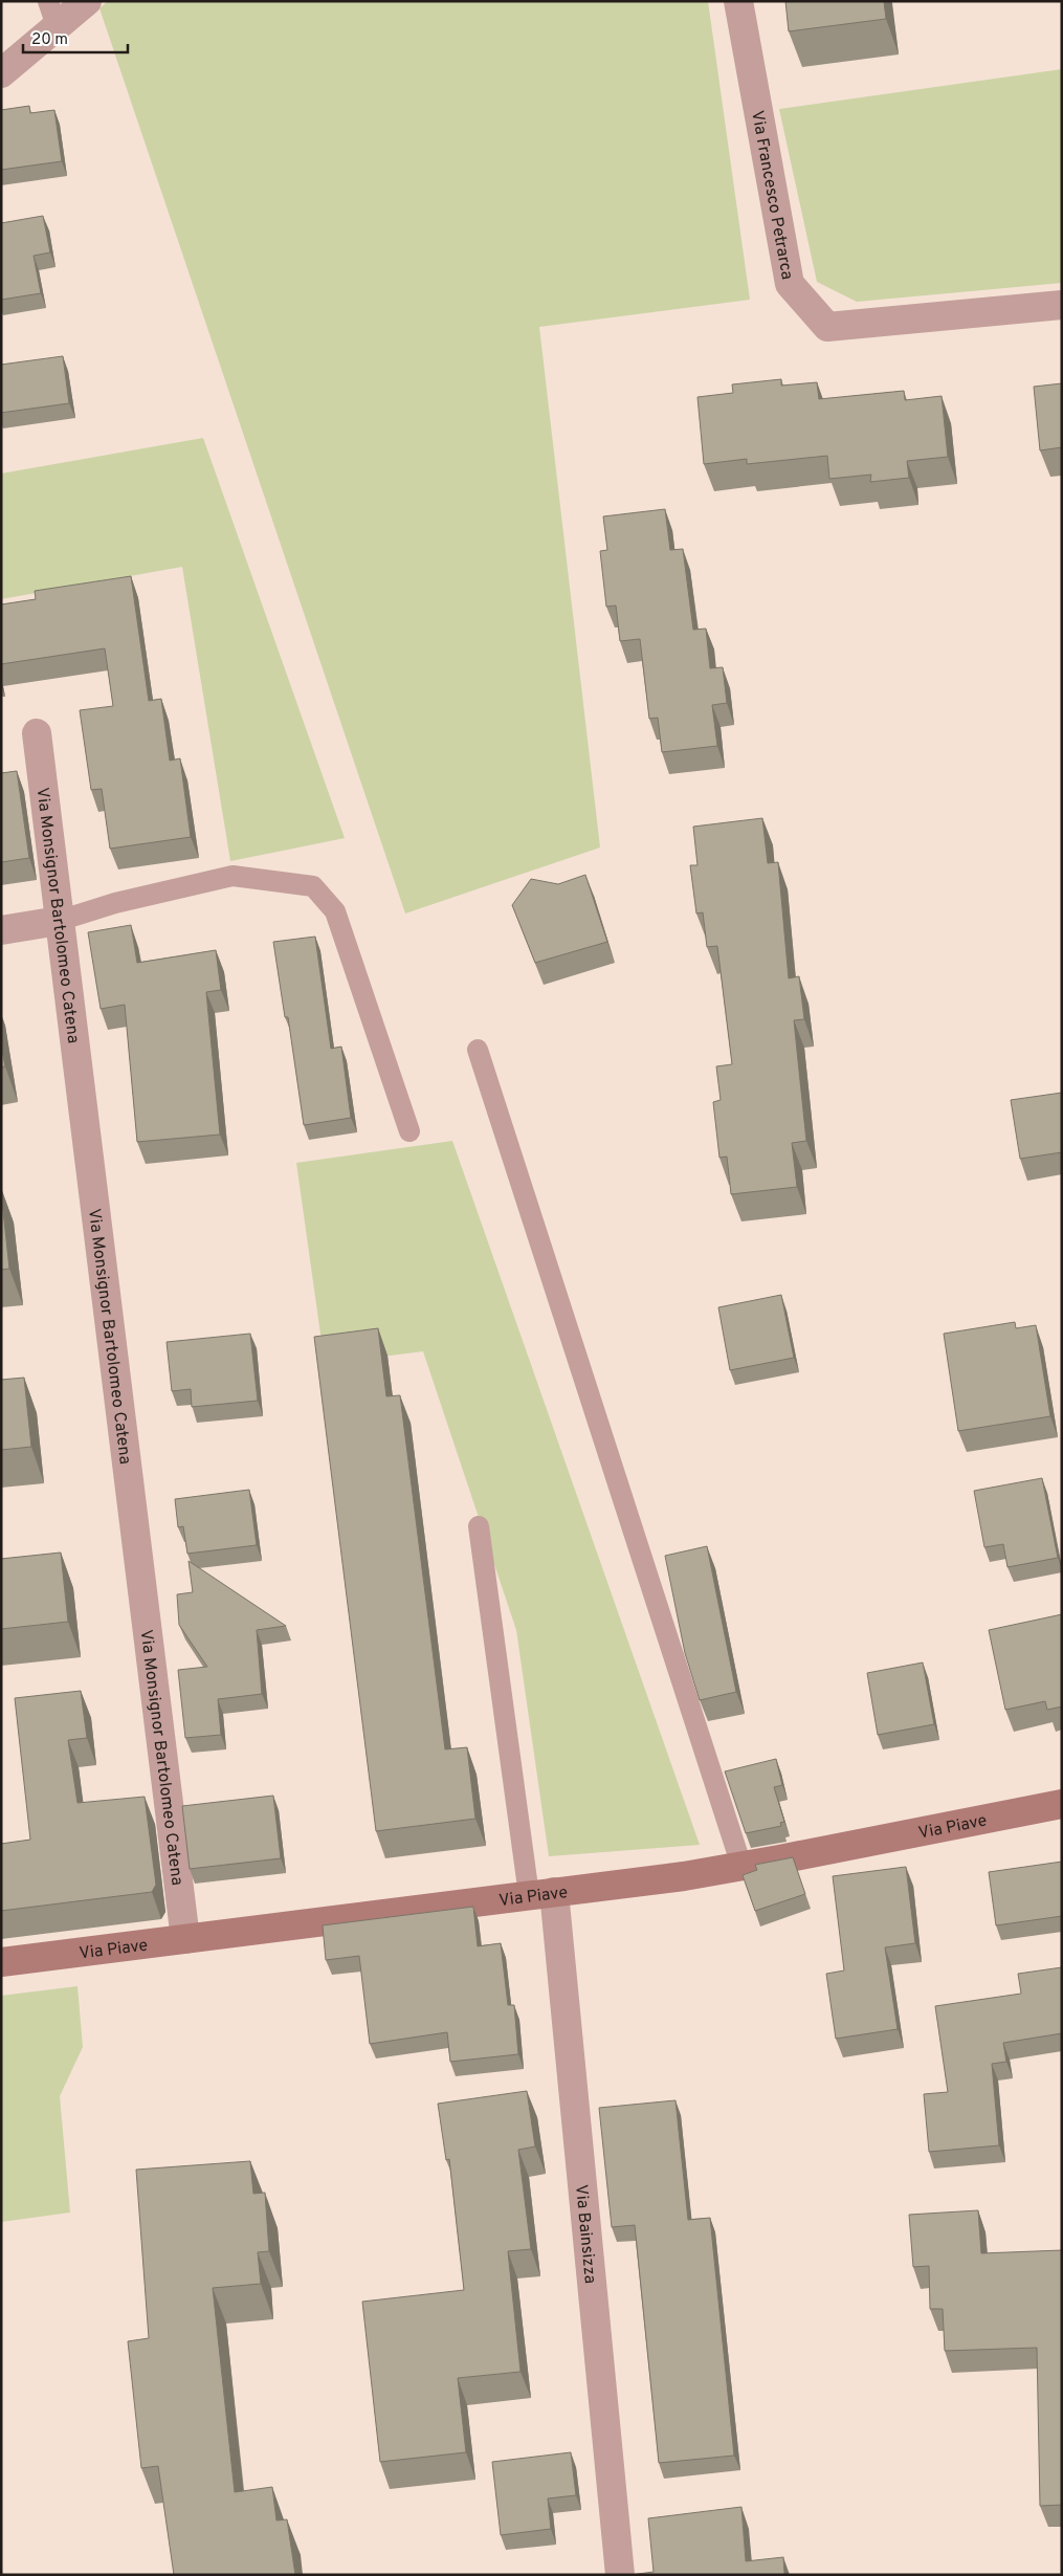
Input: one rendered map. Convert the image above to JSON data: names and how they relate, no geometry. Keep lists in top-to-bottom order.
{
  "streets": {
    "street": [
      "Via Francesco Petrarca",
      "Via Monsignor Bartolomeo Catena",
      "Via Piave",
      "Via Bainsizza"
    ]
  },
  "crossings": [
    ["Via Monsignor Bartolomeo Catena", "Via Piave"],
    ["Via Piave", "Via Bainsizza"]
  ],
  "scale_bar": "20 m"
}
